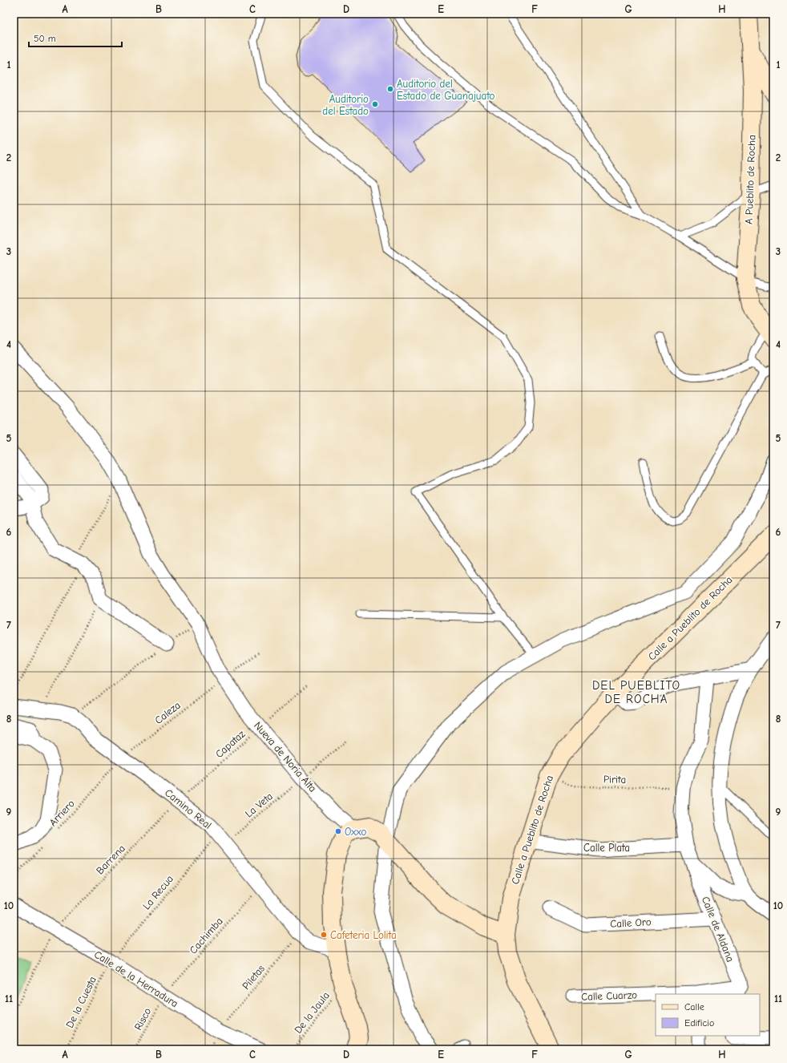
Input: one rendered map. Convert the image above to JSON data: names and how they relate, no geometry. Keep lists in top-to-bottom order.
{
  "streets": {
    "street": [
      "A Pueblito de Rocha",
      "Calle a Pueblito de Rocha",
      "Nueva de Noria Alta",
      "Camino Real",
      "Calle Plata",
      "Calle Oro",
      "Calle de Aldana",
      "Calle de la Herradura",
      "Calle Cuarzo"
    ],
    "path": [
      "Caleza",
      "Capataz",
      "Pirita",
      "La Veta",
      "Arriero",
      "Barrena",
      "La Recua",
      "Cachimba",
      "Piletas",
      "De la Cuesta",
      "De la Jaula",
      "Risco"
    ]
  },
  "crossings": [
    ["Calle a Pueblito de Rocha", "Pirita"],
    ["Calle a Pueblito de Rocha", "Calle Plata"],
    ["Caleza", "Nueva de Noria Alta"],
    ["Caleza", "Camino Real"],
    ["Caleza", "Arriero"],
    ["Capataz", "Nueva de Noria Alta"],
    ["Capataz", "Camino Real"],
    ["Capataz", "Barrena"],
    ["Nueva de Noria Alta", "La Veta"],
    ["Pirita", "Calle de Aldana"],
    ["La Veta", "Camino Real"],
    ["La Veta", "La Recua"],
    ["Camino Real", "Arriero"],
    ["Camino Real", "Barrena"],
    ["Camino Real", "La Recua"],
    ["Camino Real", "Cachimba"],
    ["Camino Real", "Piletas"],
    ["Calle Plata", "Calle de Aldana"],
    ["Barrena", "Calle de la Herradura"],
    ["La Recua", "Calle de la Herradura"],
    ["La Recua", "De la Cuesta"],
    ["Calle Oro", "Calle de Aldana"],
    ["Calle de Aldana", "Calle Cuarzo"],
    ["Cachimba", "Calle de la Herradura"],
    ["Cachimba", "Risco"],
    ["Piletas", "Calle de la Herradura"],
    ["Calle de la Herradura", "De la Cuesta"],
    ["Calle de la Herradura", "Risco"]
  ],
  "districts": ["DEL PUEBLITO DE ROCHA"],
  "places": [
    "Auditorio del Estado de Guanajuato",
    "Auditorio del Estado",
    "Oxxo",
    "Cafeteria Lolita"
  ],
  "legend": ["Calle", "Edificio"],
  "scale_bar": "50 m",
  "grid": {
    "columns": [
      "A",
      "B",
      "C",
      "D",
      "E",
      "F",
      "G",
      "H"
    ],
    "rows": [
      "1",
      "2",
      "3",
      "4",
      "5",
      "6",
      "7",
      "8",
      "9",
      "10",
      "11"
    ]
  }
}
